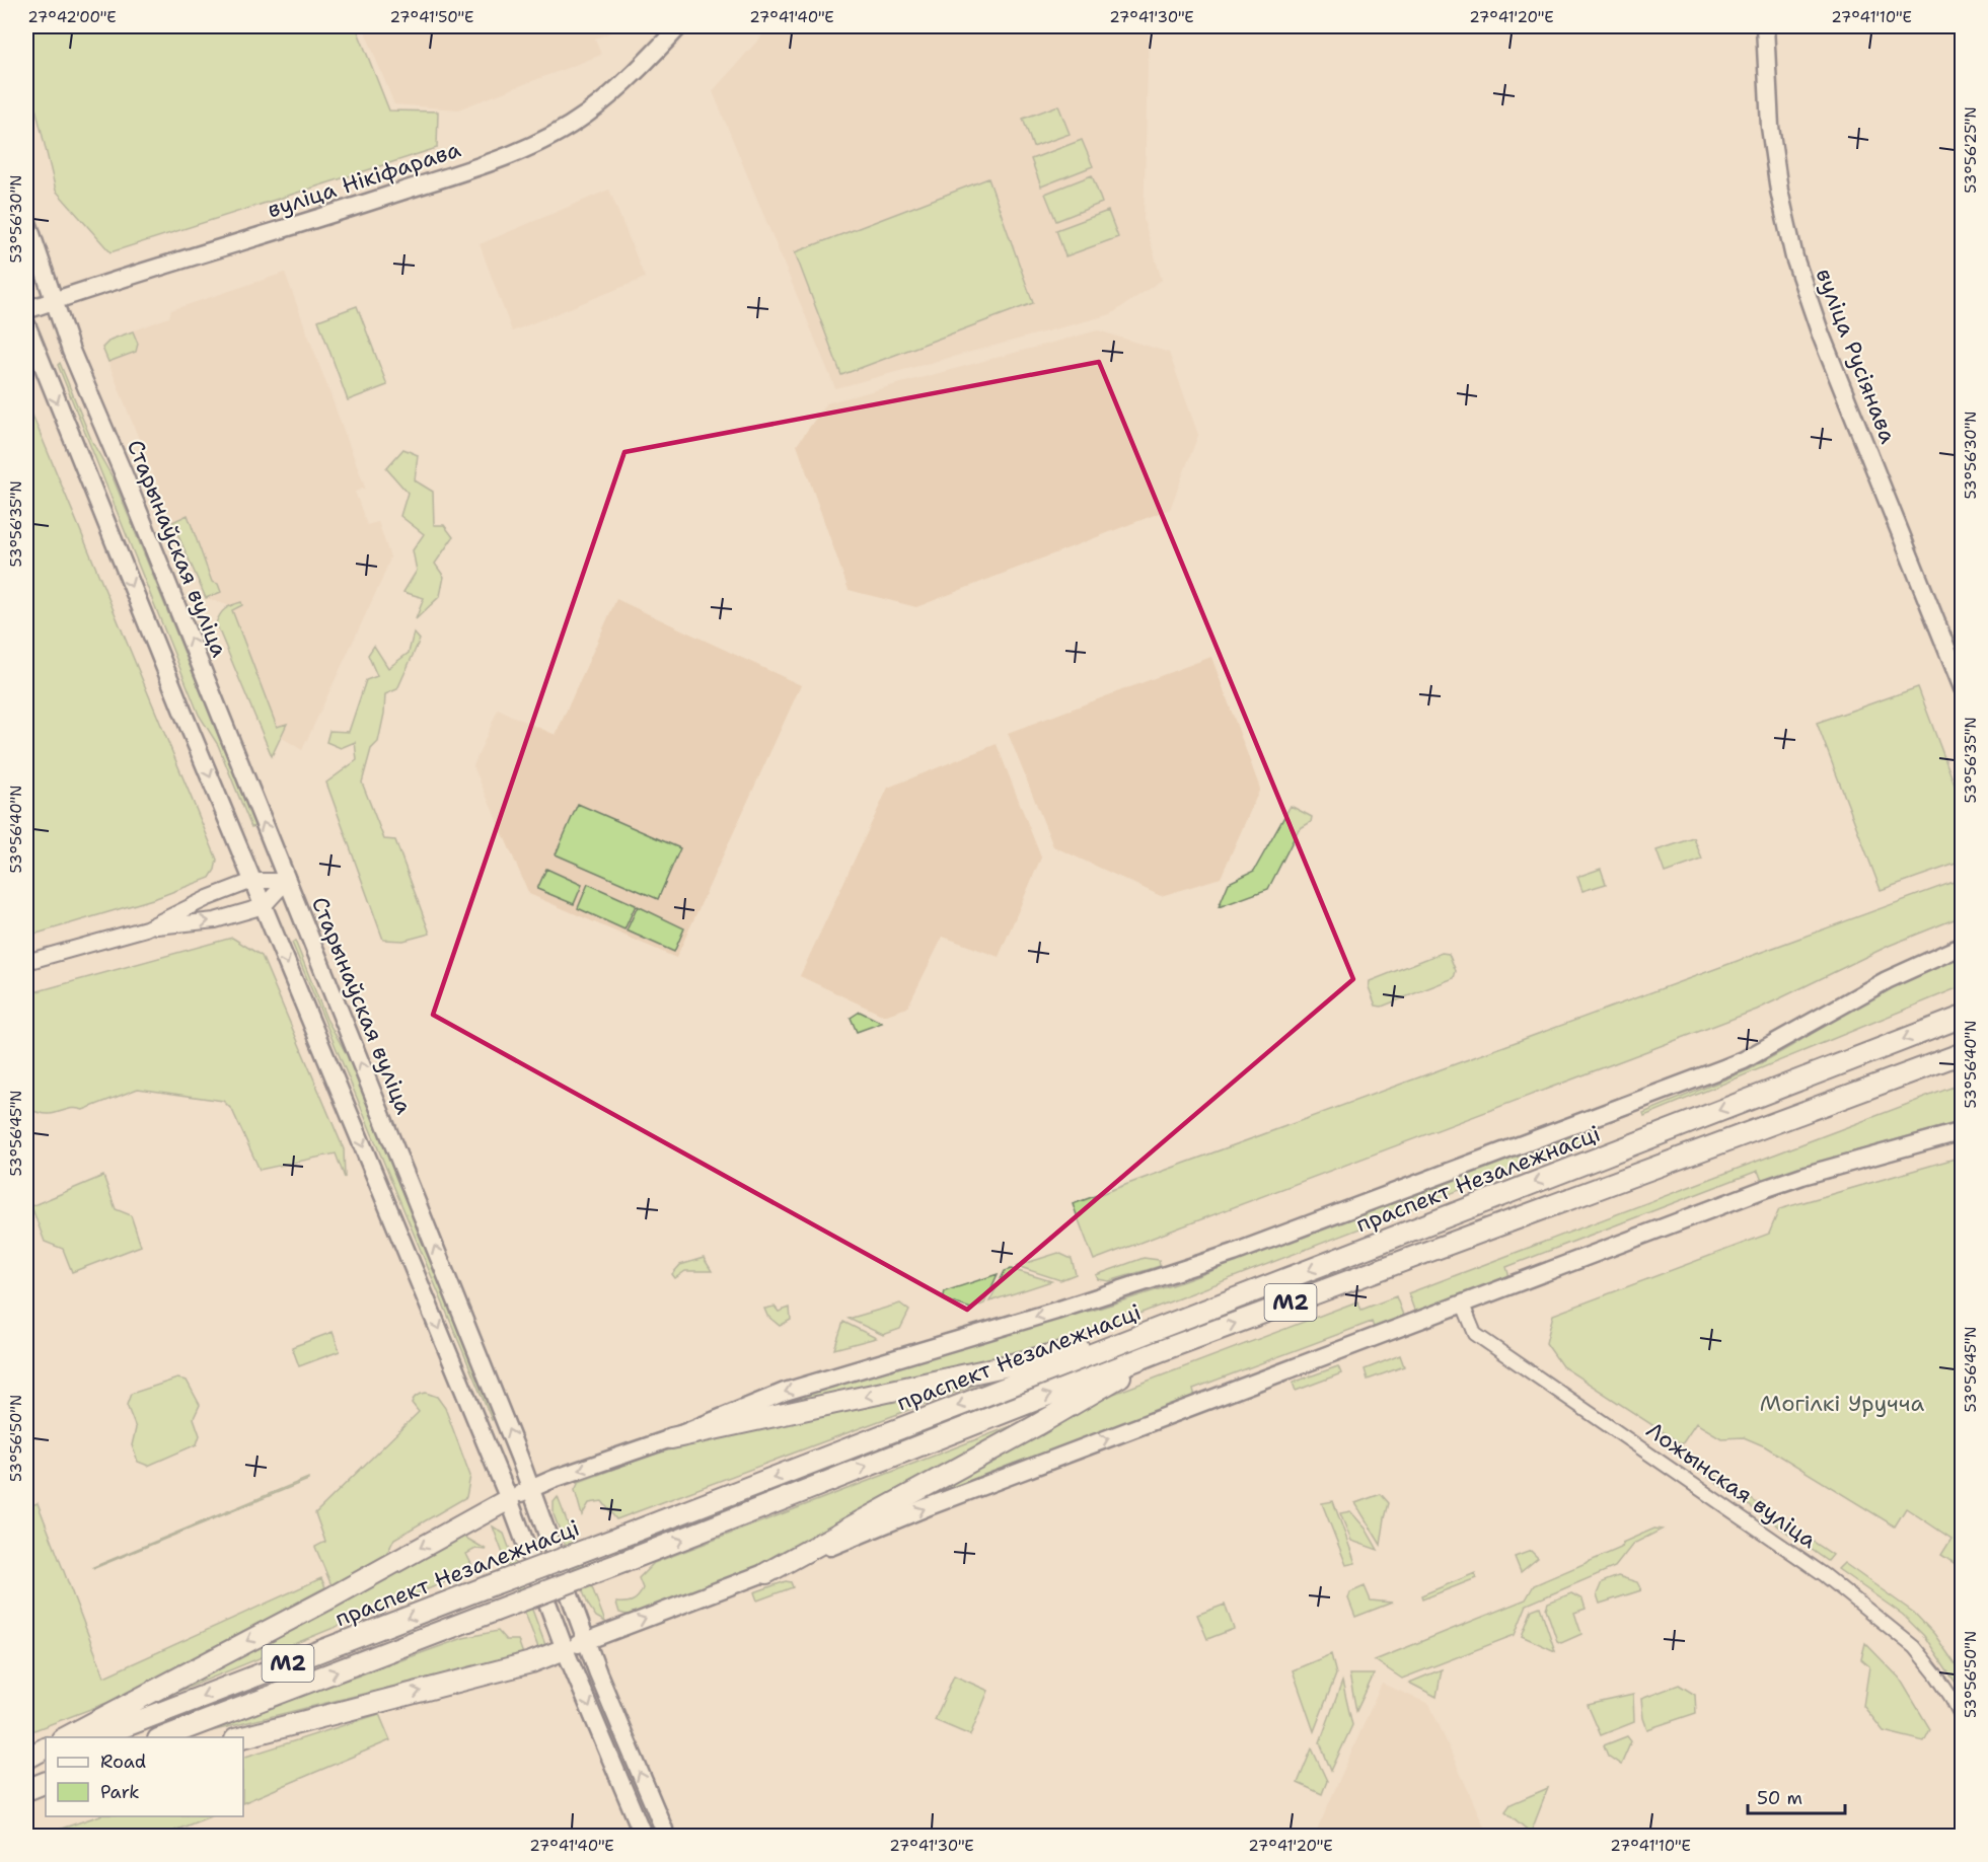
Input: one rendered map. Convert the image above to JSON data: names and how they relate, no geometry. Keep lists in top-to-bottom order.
{
  "streets": {
    "highway": ["праспект Незалежнасці", "М2"],
    "main road": ["вуліца Нікіфарава", "вуліца Русіянава", "Старынаўская вуліца"],
    "street": ["Ложынская вуліца"]
  },
  "crossings": [
    ["вуліца Нікіфарава", "Старынаўская вуліца"],
    ["Старынаўская вуліца", "праспект Незалежнасці"]
  ],
  "parks": ["Могілкі Уручча"],
  "legend": ["Road", "Park"],
  "scale_bar": "50 m",
  "coordinates": [
    "27°42'00\"E",
    "27°41'50\"E",
    "27°41'40\"E",
    "27°41'30\"E",
    "27°41'20\"E",
    "27°41'10\"E",
    "53°56'25\"N",
    "53°56'30\"N",
    "53°56'35\"N",
    "53°56'40\"N",
    "53°56'45\"N",
    "53°56'50\"N"
  ]
}
